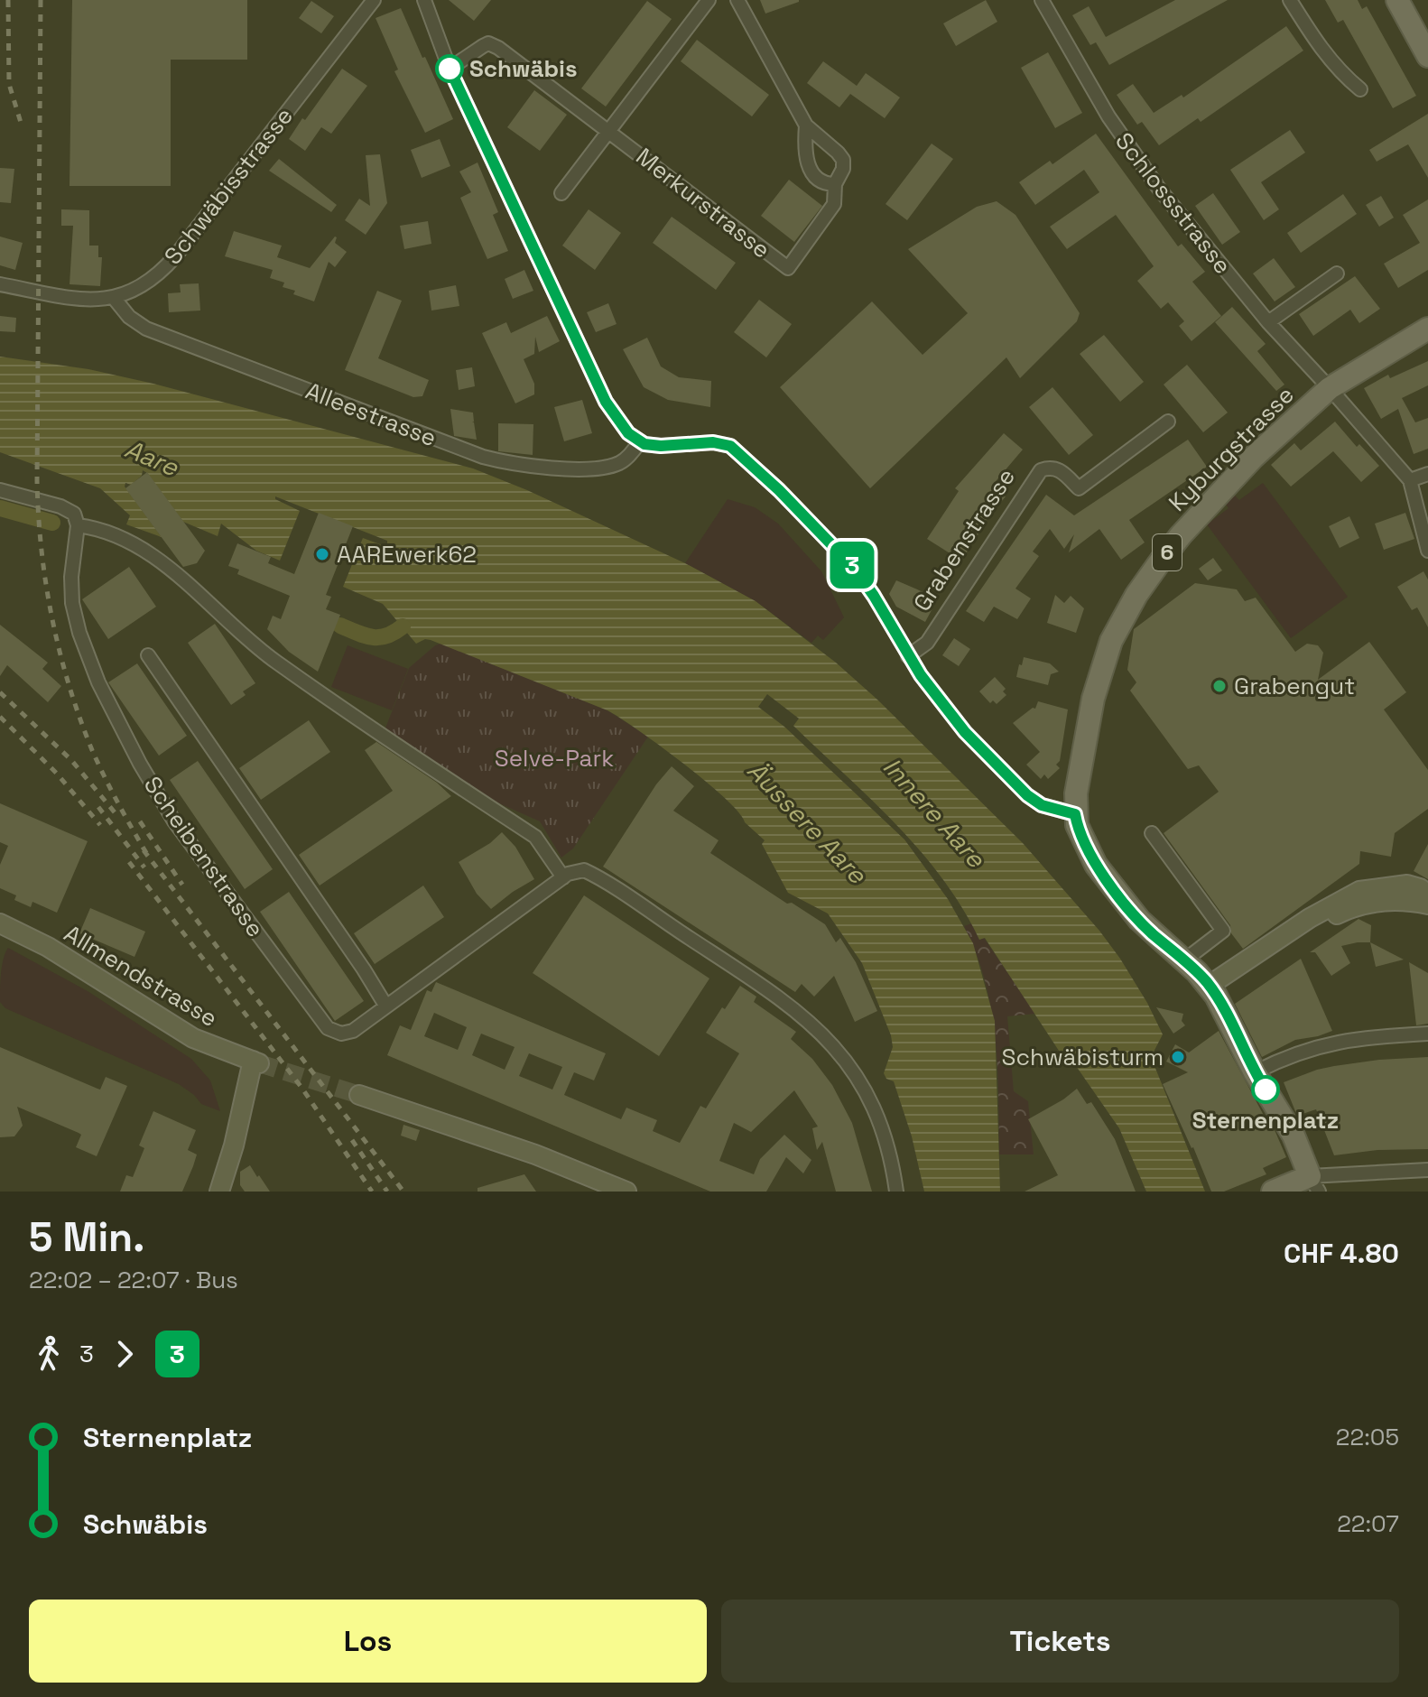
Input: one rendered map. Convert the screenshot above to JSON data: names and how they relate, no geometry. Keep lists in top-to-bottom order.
{
  "streets": {
    "main road": ["Kyburgstrasse", "6", "Allmendstrasse"],
    "street": [
      "Schwäbisstrasse",
      "Merkurstrasse",
      "Schlossstrasse",
      "Alleestrasse",
      "Grabenstrasse",
      "Scheibenstrasse"
    ]
  },
  "crossings": [
    ["Schwäbisstrasse", "Alleestrasse"],
    ["Schlossstrasse", "Kyburgstrasse"],
    ["Alleestrasse", "Grabenstrasse"],
    ["Kyburgstrasse", "Grabenstrasse"],
    ["Kyburgstrasse", "6"],
    ["Grabenstrasse", "6"]
  ],
  "water": ["Aare", "Innere Aare", "Äussere Aare"],
  "parks": ["Selve-Park"],
  "places": [
    "Schwäbis",
    "AAREwerk62",
    "Grabengut",
    "Schwäbisturm",
    "Sternenplatz"
  ],
  "lines": ["bus line 3"],
  "page": {
    "on_map": "3",
    "heading": ["5 Min.", "22:02 – 22:07 · Bus", "CHF 4.80"],
    "legs": ["3", "3"],
    "list": [
      {
        "name": "Sternenplatz",
        "value": "22:05"
      },
      {
        "name": "Schwäbis",
        "value": "22:07"
      }
    ],
    "buttons": ["Los", "Tickets"]
  }
}
